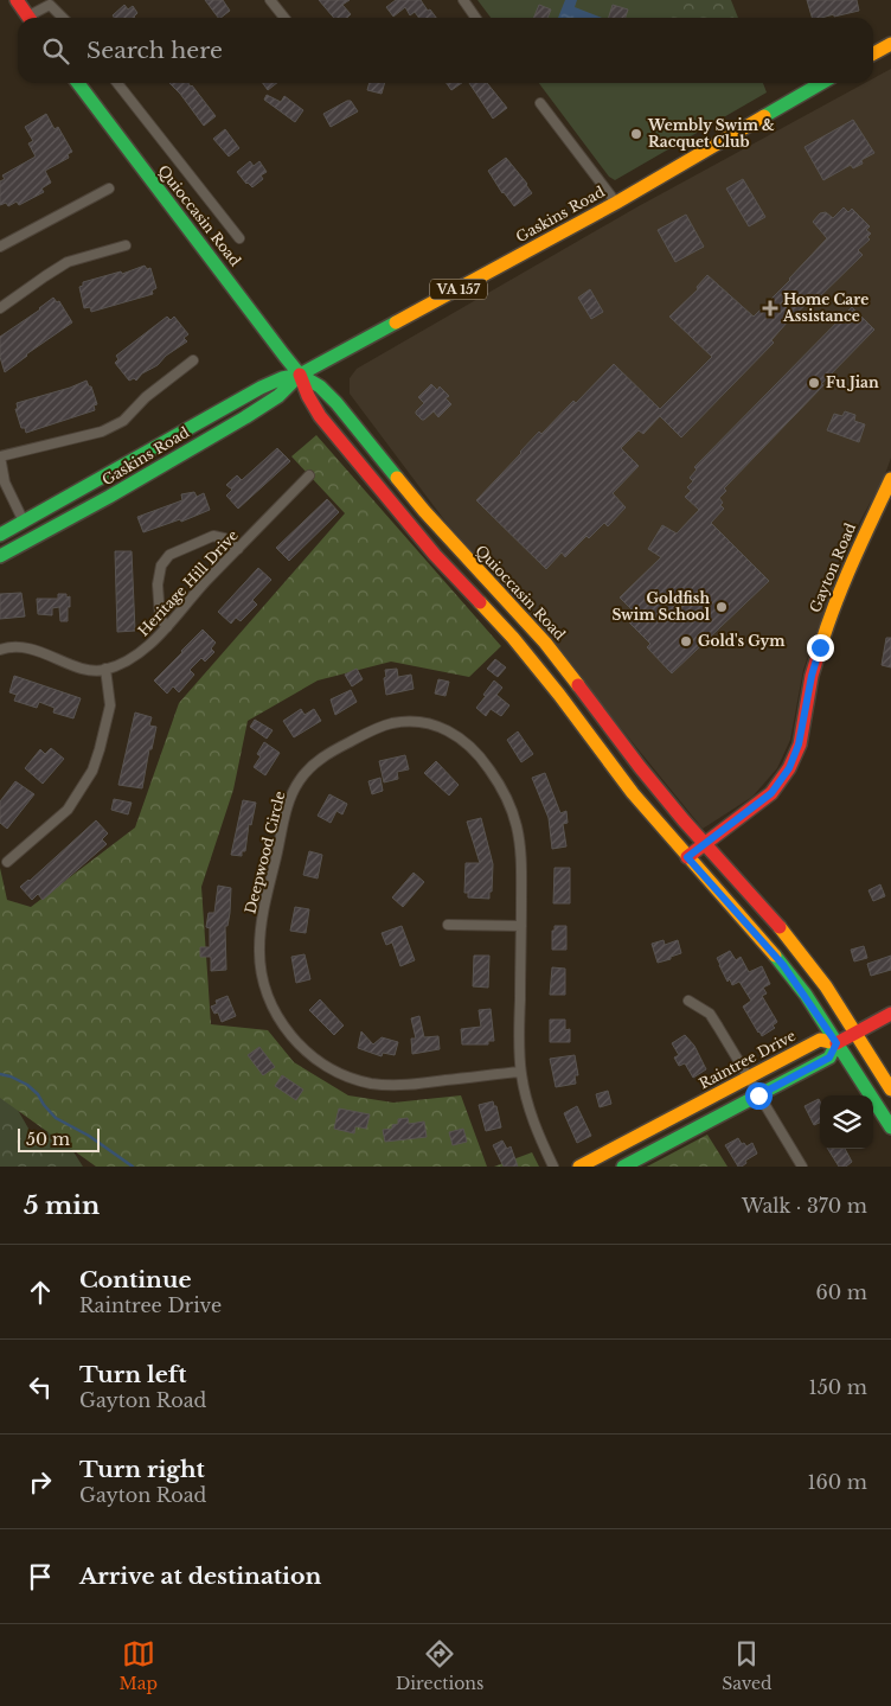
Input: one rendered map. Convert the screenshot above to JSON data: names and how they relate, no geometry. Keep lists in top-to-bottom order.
{
  "streets": {
    "main road": [
      "Gaskins Road",
      "Quioccasin Road",
      "VA 157",
      "Gayton Road",
      "Raintree Drive"
    ],
    "street": ["Heritage Hill Drive", "Deepwood Circle"]
  },
  "crossings": [
    ["Gaskins Road", "Quioccasin Road"],
    ["Quioccasin Road", "Gayton Road"]
  ],
  "places": {
    "other": [
      "Wembly Swim & Racquet Club",
      "Fu Jian",
      "Goldfish Swim School",
      "Gold's Gym"
    ],
    "health": ["Home Care Assistance"]
  },
  "scale_bar": "50 m",
  "page": {
    "search": "Search here",
    "scale": "50 m",
    "heading": ["5 min", "Walk · 370 m"],
    "list": [
      ["Continue", "Raintree Drive", "60 m"],
      ["Turn left", "Gayton Road", "150 m"],
      ["Turn right", "Gayton Road", "160 m"],
      "Arrive at destination"
    ],
    "nav": ["Map", "Directions", "Saved"]
  }
}
